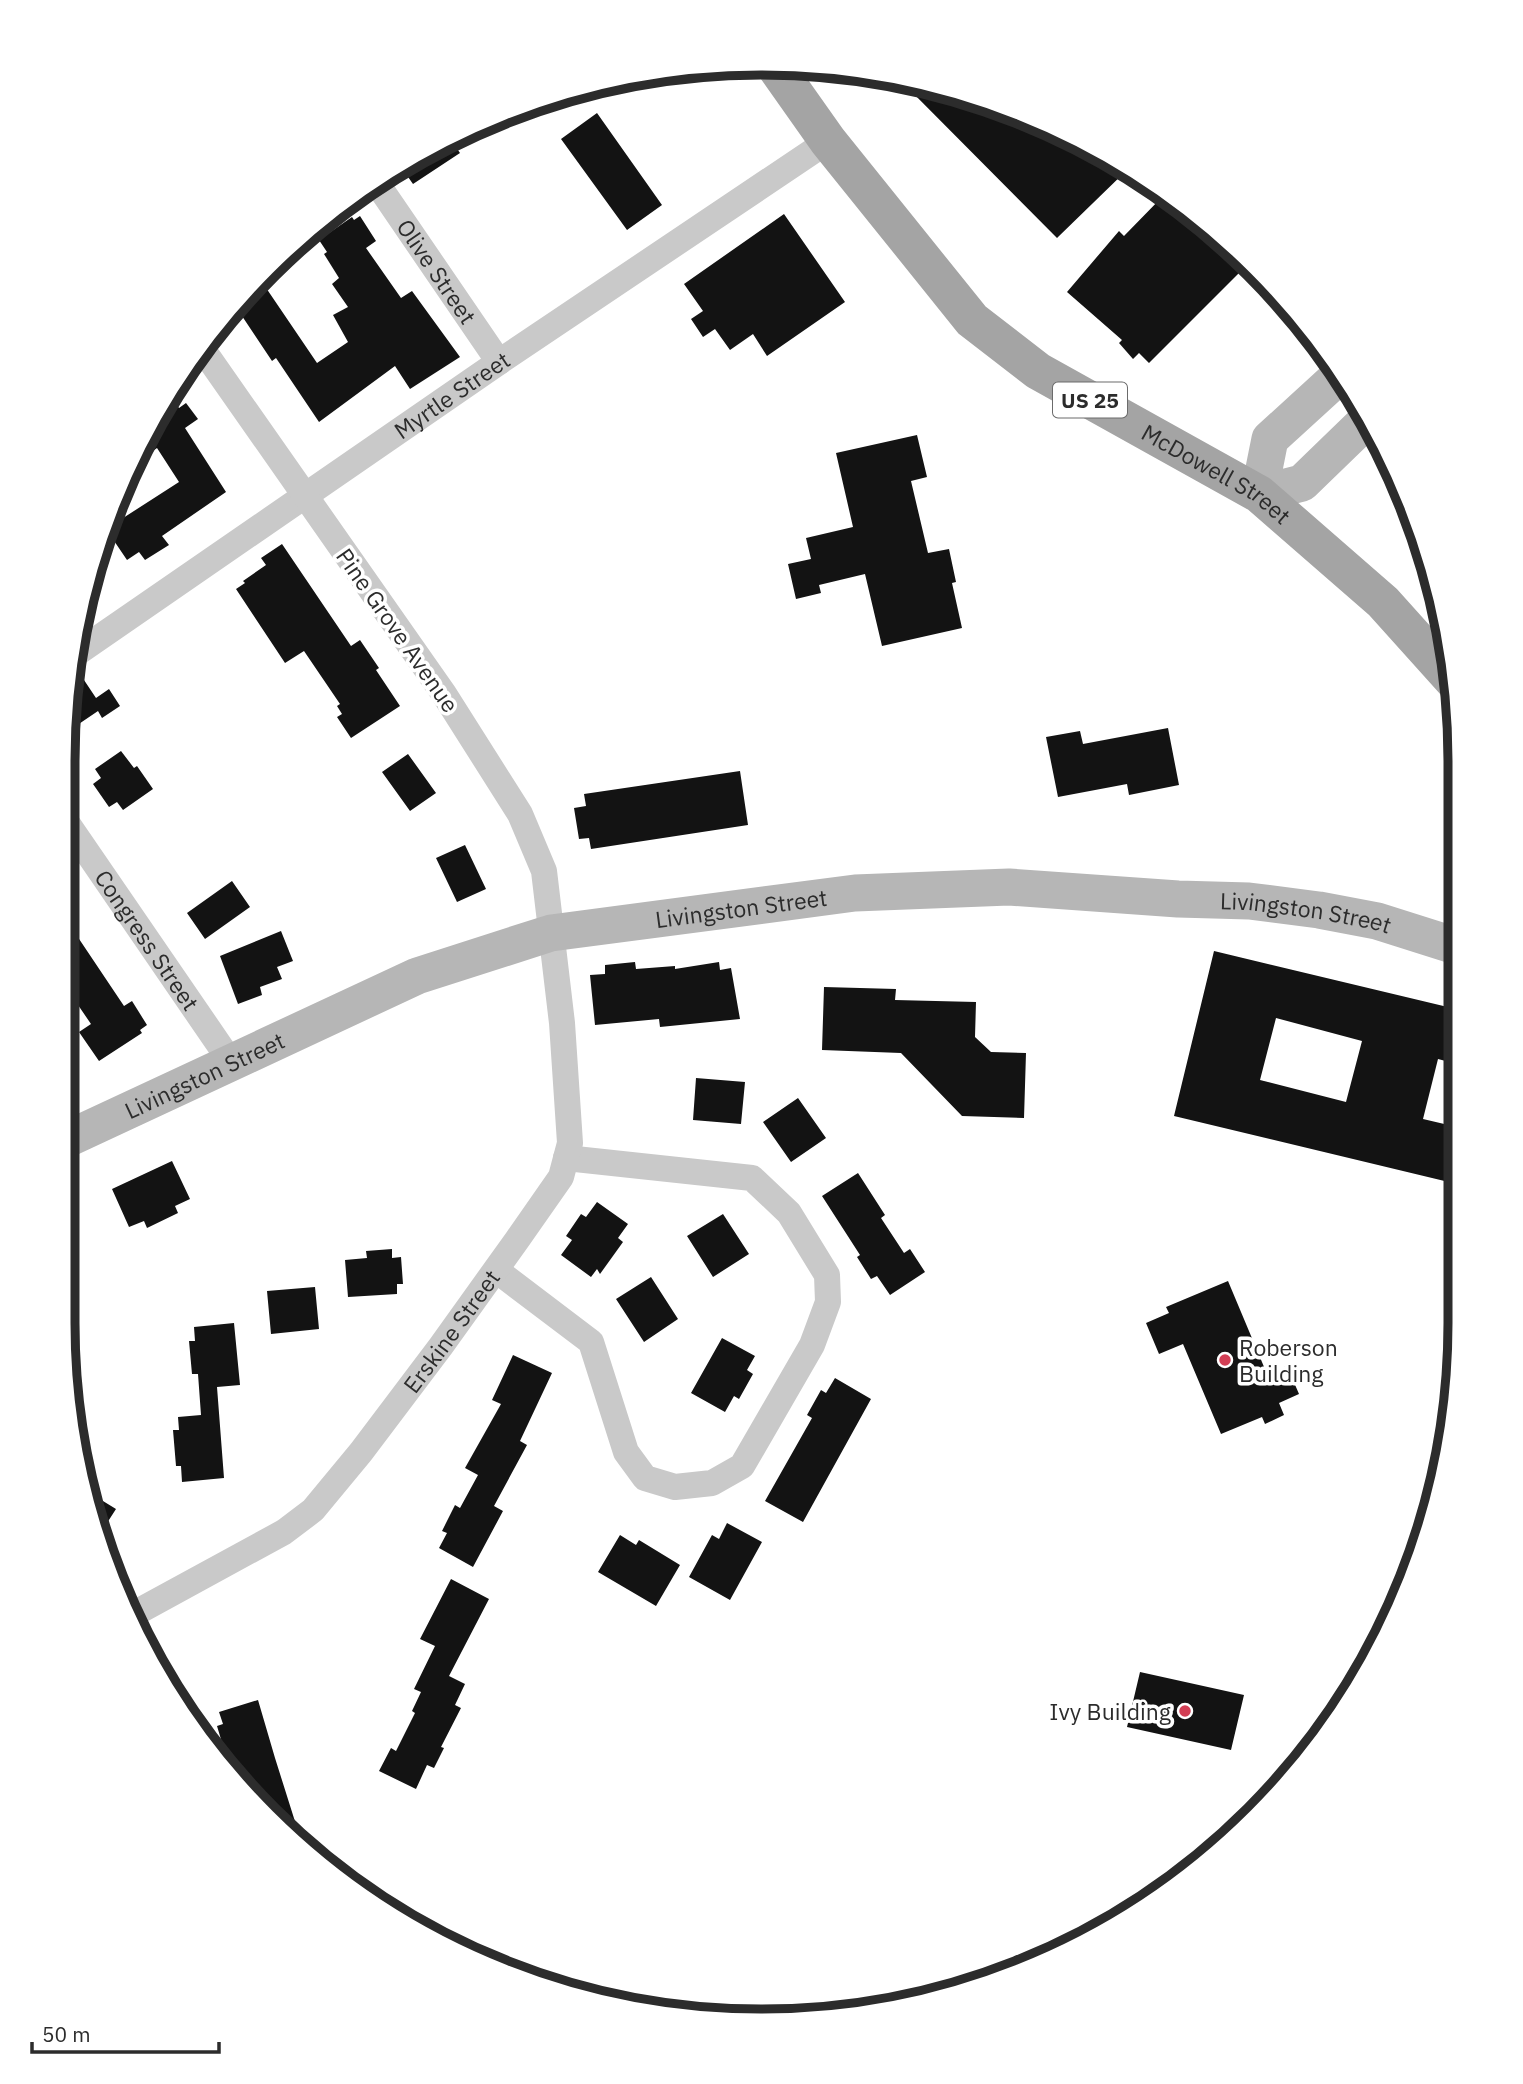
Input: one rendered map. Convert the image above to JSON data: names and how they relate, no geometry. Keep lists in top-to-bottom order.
{
  "streets": {
    "main road": ["US 25", "McDowell Street"],
    "street": [
      "Olive Street",
      "Myrtle Street",
      "Pine Grove Avenue",
      "Livingston Street",
      "Congress Street",
      "Erskine Street"
    ]
  },
  "crossings": [
    ["Olive Street", "Myrtle Street"],
    ["Myrtle Street", "McDowell Street"],
    ["Myrtle Street", "Pine Grove Avenue"],
    ["Pine Grove Avenue", "Livingston Street"],
    ["Pine Grove Avenue", "Erskine Street"],
    ["Livingston Street", "Congress Street"],
    ["Livingston Street", "Erskine Street"]
  ],
  "places": ["Roberson Building", "Ivy Building"],
  "scale_bar": "50 m"
}
